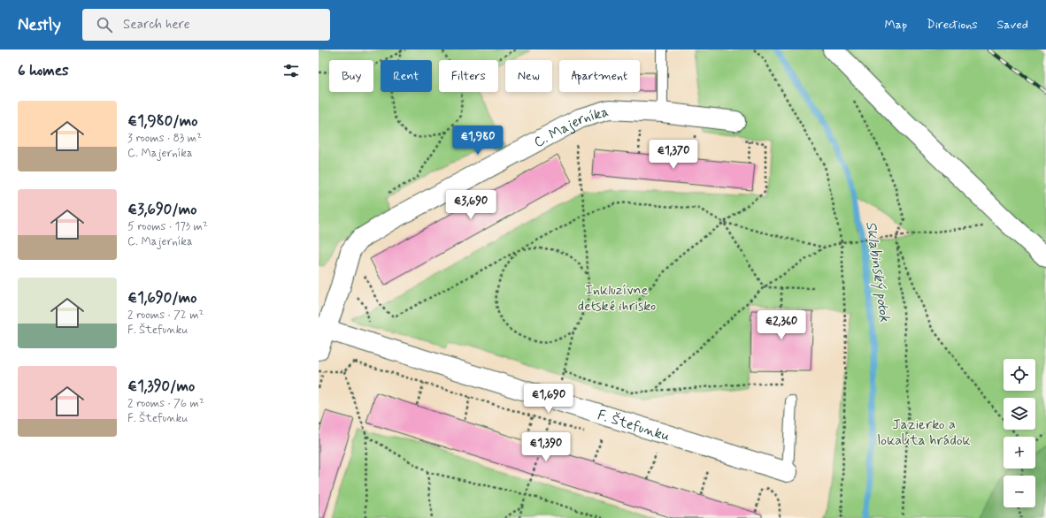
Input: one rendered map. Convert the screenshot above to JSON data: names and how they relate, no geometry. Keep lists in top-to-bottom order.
{
  "streets": {
    "street": ["C. Majerníka", "F. Štefunku"]
  },
  "crossings": [
    ["C. Majerníka", "F. Štefunku"]
  ],
  "water": ["Sklabinský potok"],
  "parks": ["Inkluzívne detské ihrisko", "Jazierko a lokalita hrádok"],
  "page": {
    "header": "Nestly",
    "search": "Search here",
    "nav": ["Map", "Directions", "Saved"],
    "heading": "6 homes",
    "chip": [
      "Buy",
      "Rent",
      "Filters",
      "New",
      "Apartment"
    ],
    "list": [
      {
        "name": "€1,980/mo",
        "note": "3 rooms · 83 m² · C. Majerníka"
      },
      {
        "name": "€3,690/mo",
        "note": "5 rooms · 173 m² · C. Majerníka"
      },
      {
        "name": "€1,690/mo",
        "note": "2 rooms · 72 m² · F. Štefunku"
      },
      {
        "name": "€1,390/mo",
        "note": "2 rooms · 76 m² · F. Štefunku"
      }
    ],
    "price": [
      "€1,980",
      "€1,370",
      "€3,690",
      "€2,360",
      "€1,690",
      "€1,390"
    ],
    "map_buttons": ["+", "−"]
  }
}
